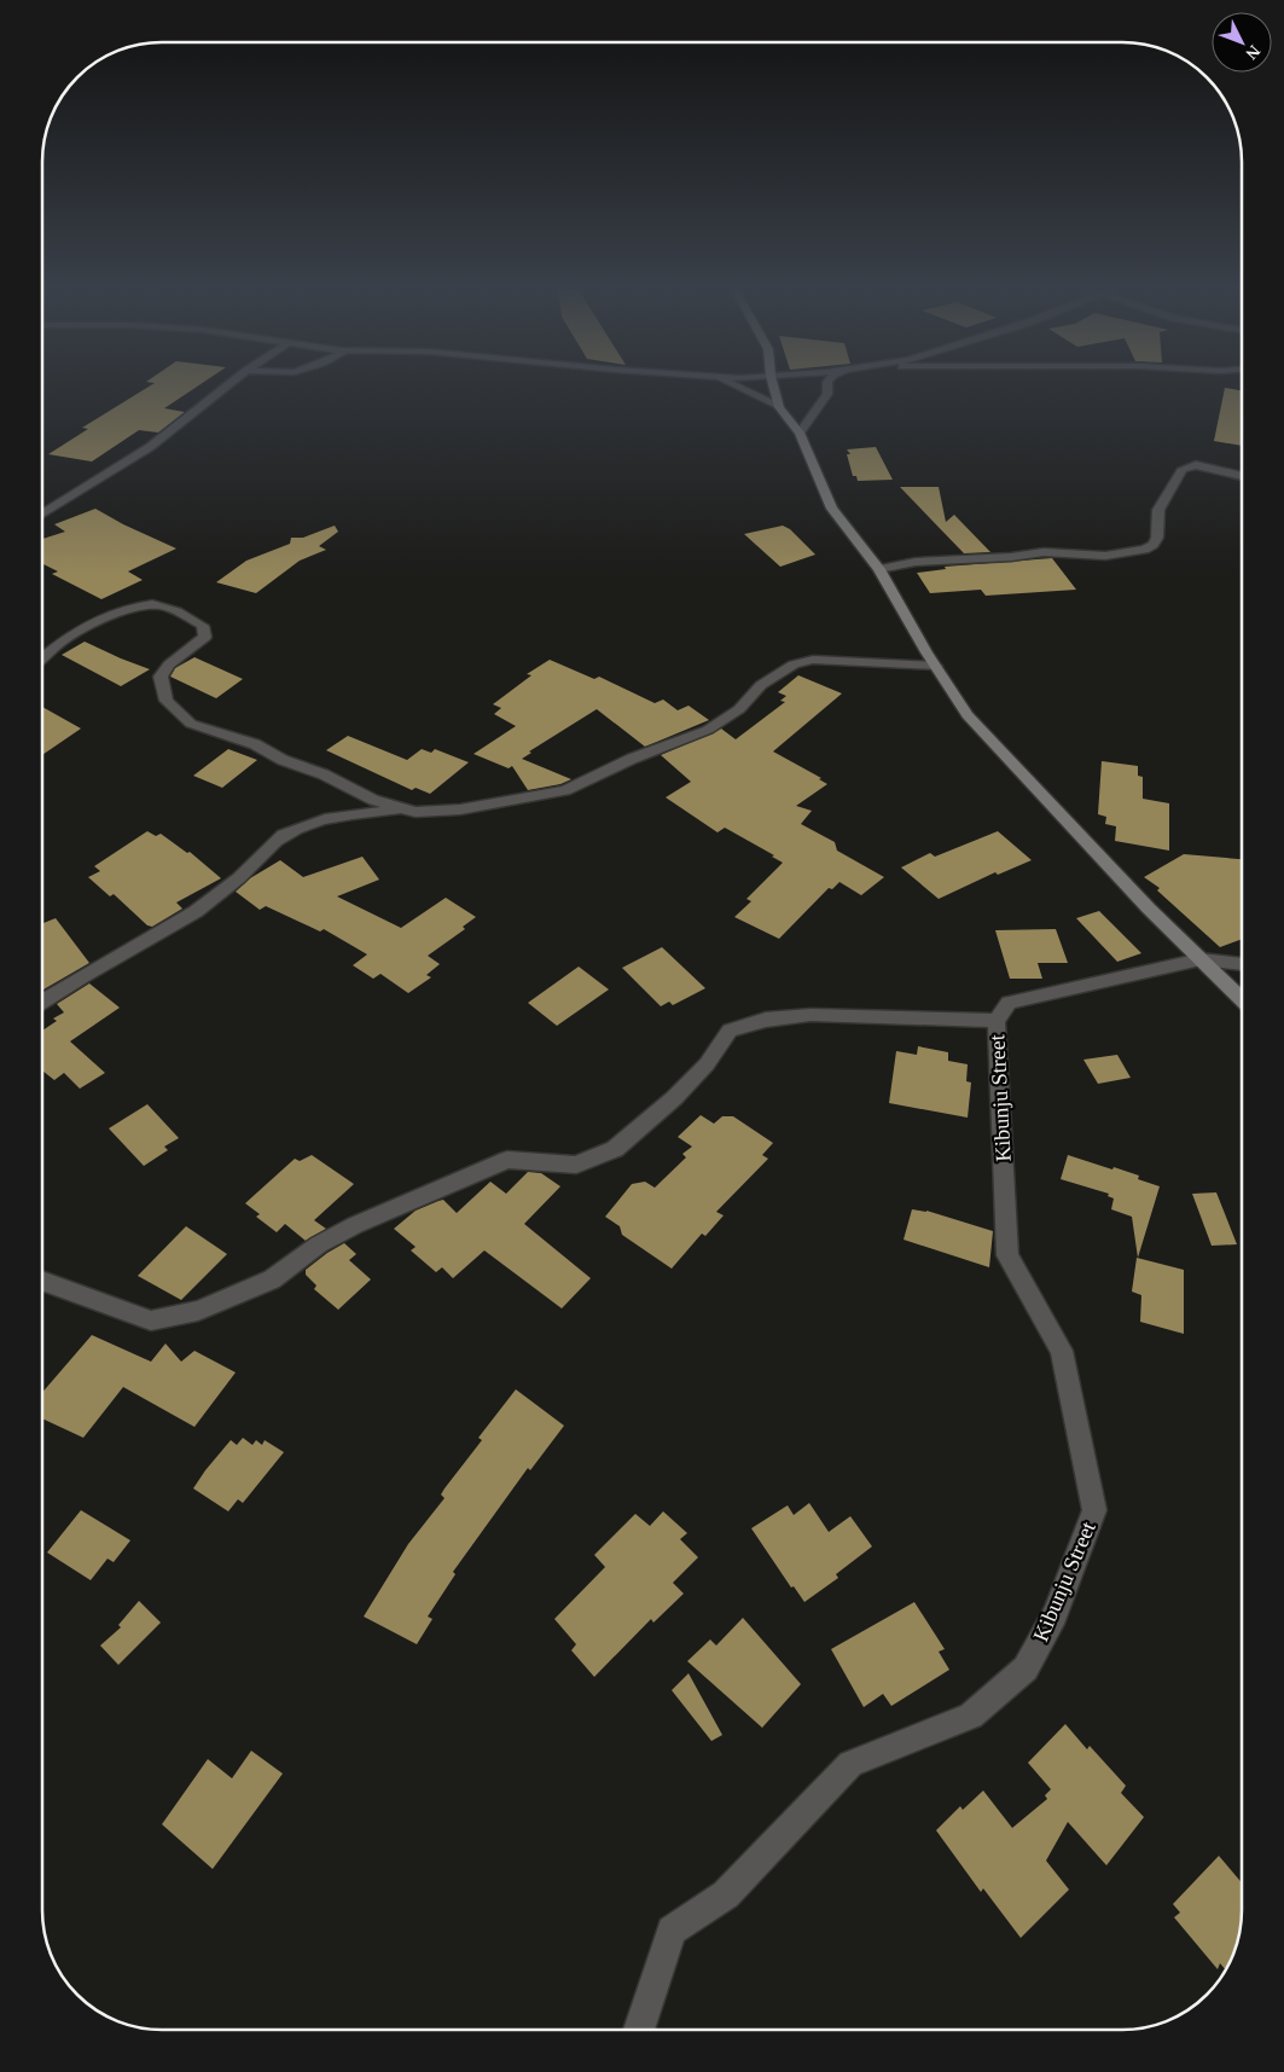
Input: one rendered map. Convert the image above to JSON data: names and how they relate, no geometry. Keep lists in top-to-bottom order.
{
  "streets": {
    "street": ["Kibunju Street"]
  },
  "north": "bottom right"
}
